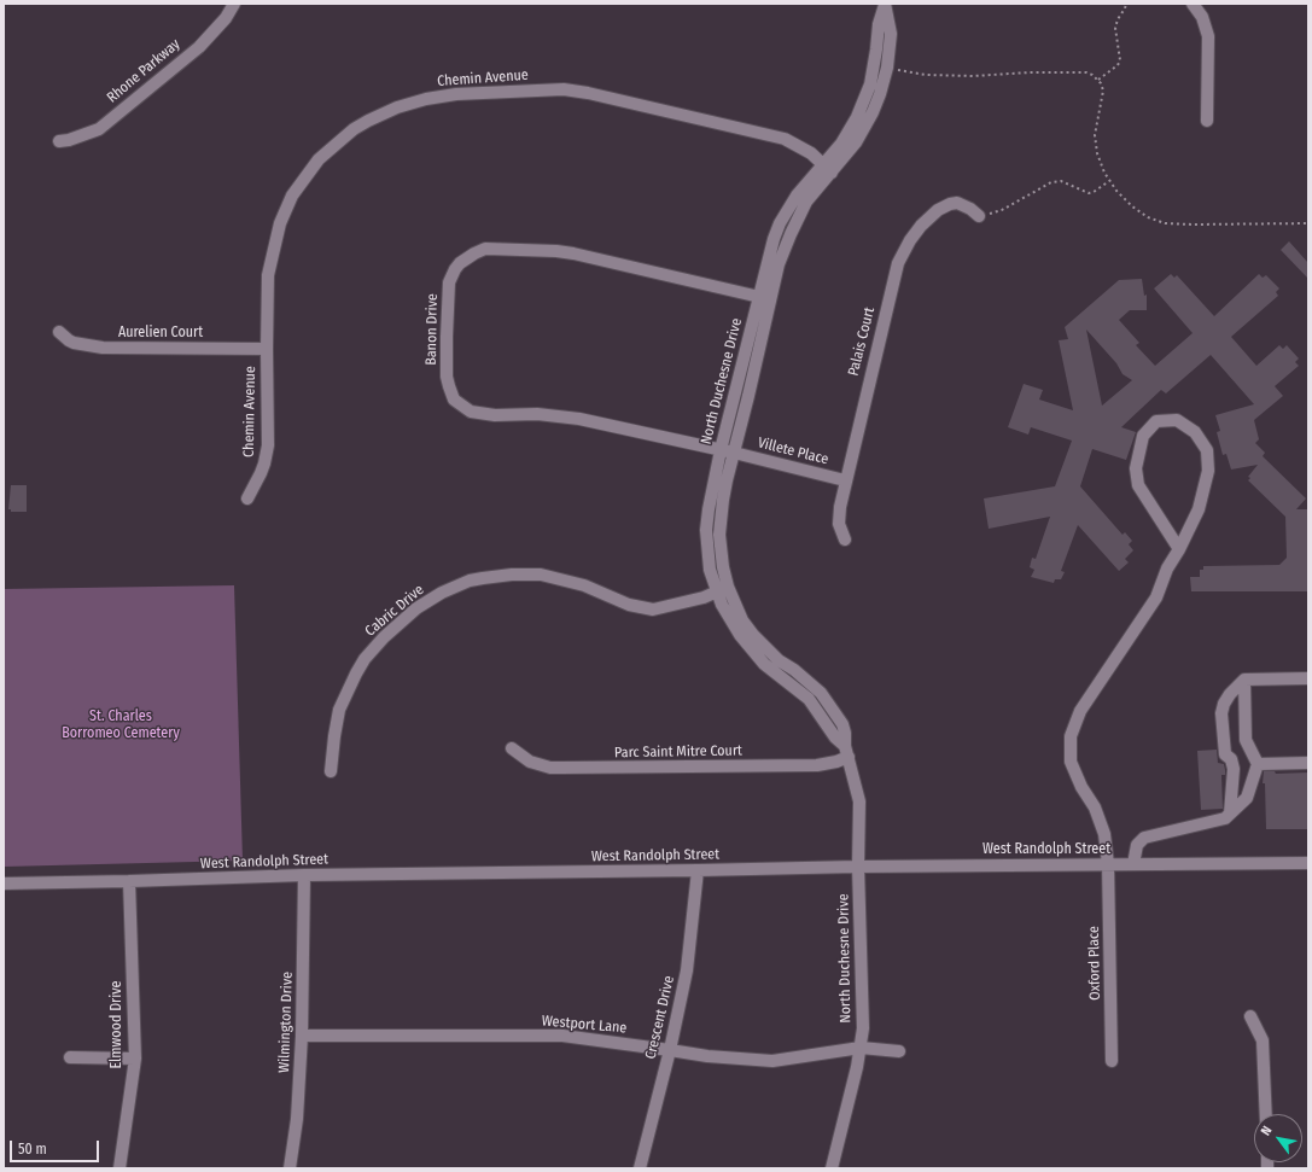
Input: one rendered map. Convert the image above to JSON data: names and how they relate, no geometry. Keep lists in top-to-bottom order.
{
  "streets": {
    "street": [
      "Rhone Parkway",
      "Chemin Avenue",
      "Banon Drive",
      "Aurelien Court",
      "Palais Court",
      "North Duchesne Drive",
      "Villete Place",
      "Cabric Drive",
      "Parc Saint Mitre Court",
      "West Randolph Street",
      "Oxford Place",
      "Crescent Drive",
      "Wilmington Drive",
      "Elmwood Drive",
      "Westport Lane"
    ]
  },
  "crossings": [
    ["Chemin Avenue", "Aurelien Court"],
    ["Chemin Avenue", "North Duchesne Drive"],
    ["Banon Drive", "North Duchesne Drive"],
    ["Banon Drive", "Villete Place"],
    ["Palais Court", "Villete Place"],
    ["North Duchesne Drive", "Villete Place"],
    ["North Duchesne Drive", "Cabric Drive"],
    ["North Duchesne Drive", "Parc Saint Mitre Court"],
    ["North Duchesne Drive", "West Randolph Street"],
    ["North Duchesne Drive", "Westport Lane"],
    ["West Randolph Street", "Oxford Place"],
    ["West Randolph Street", "Crescent Drive"],
    ["West Randolph Street", "Wilmington Drive"],
    ["West Randolph Street", "Elmwood Drive"],
    ["Crescent Drive", "Westport Lane"],
    ["Wilmington Drive", "Westport Lane"]
  ],
  "parks": ["St. Charles Borromeo Cemetery"],
  "scale_bar": "50 m",
  "north": "top left"
}
